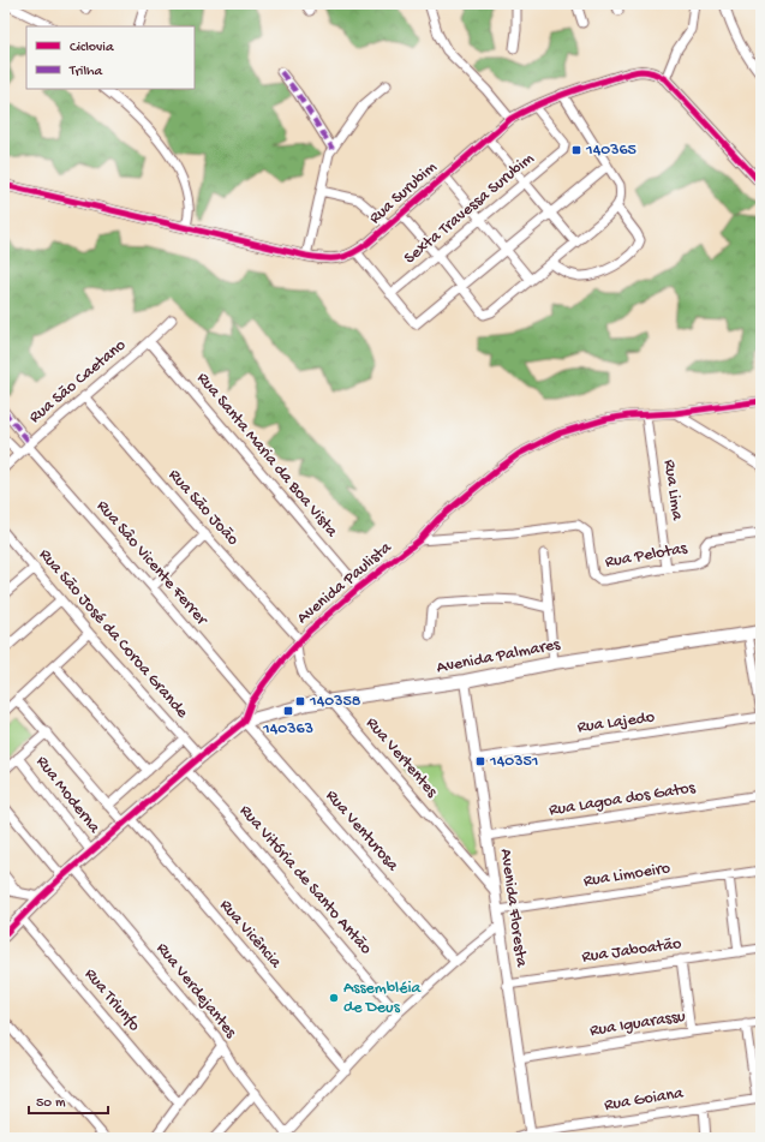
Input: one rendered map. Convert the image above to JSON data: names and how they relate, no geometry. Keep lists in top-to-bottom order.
{
  "streets": {
    "main road": ["Avenida Palmares"],
    "street": [
      "Rua Surubim",
      "Sexta Travessa Surubim",
      "Rua São Caetano",
      "Rua Santa Maria da Boa Vista",
      "Rua Lima",
      "Rua São João",
      "Rua Pelotas",
      "Rua Sâo Vicente Ferrer",
      "Avenida Paulista",
      "Rua São José da Coroa Grande",
      "Rua Lajedo",
      "Rua Vertentes",
      "Rua Moderna",
      "Rua Lagoa dos Gatos",
      "Rua Venturosa",
      "Rua Limoeiro",
      "Rua Vitória de Santo Antão",
      "Avenida Floresta",
      "Rua Vicência",
      "Rua Jaboatão",
      "Rua Verdejantes",
      "Rua Triunfo",
      "Rua Iguarassu",
      "Rua Goiana"
    ]
  },
  "crossings": [
    ["Rua Surubim", "Sexta Travessa Surubim"],
    ["Rua São Caetano", "Rua Santa Maria da Boa Vista"],
    ["Rua São Caetano", "Rua São João"],
    ["Rua São Caetano", "Rua Sâo Vicente Ferrer"],
    ["Rua Santa Maria da Boa Vista", "Avenida Paulista"],
    ["Rua Lima", "Rua Pelotas"],
    ["Rua Lima", "Avenida Paulista"],
    ["Rua São João", "Avenida Paulista"],
    ["Rua São João", "Rua Vertentes"],
    ["Rua Pelotas", "Avenida Paulista"],
    ["Rua Sâo Vicente Ferrer", "Avenida Paulista"],
    ["Avenida Paulista", "Avenida Palmares"],
    ["Avenida Paulista", "Rua Vertentes"],
    ["Avenida Paulista", "Rua Venturosa"],
    ["Avenida Palmares", "Rua Vertentes"],
    ["Avenida Palmares", "Rua Venturosa"],
    ["Avenida Palmares", "Avenida Floresta"],
    ["Rua Lajedo", "Avenida Floresta"],
    ["Rua Vertentes", "Avenida Floresta"],
    ["Rua Lagoa dos Gatos", "Avenida Floresta"],
    ["Rua Limoeiro", "Avenida Floresta"],
    ["Avenida Floresta", "Rua Jaboatão"],
    ["Avenida Floresta", "Rua Iguarassu"],
    ["Avenida Floresta", "Rua Goiana"]
  ],
  "places": {
    "transit": [
      "140365",
      "140358",
      "140363",
      "140351"
    ],
    "other": ["Assembléia de Deus"]
  },
  "legend": ["Ciclovia", "Trilha"],
  "scale_bar": "50 m"
}
